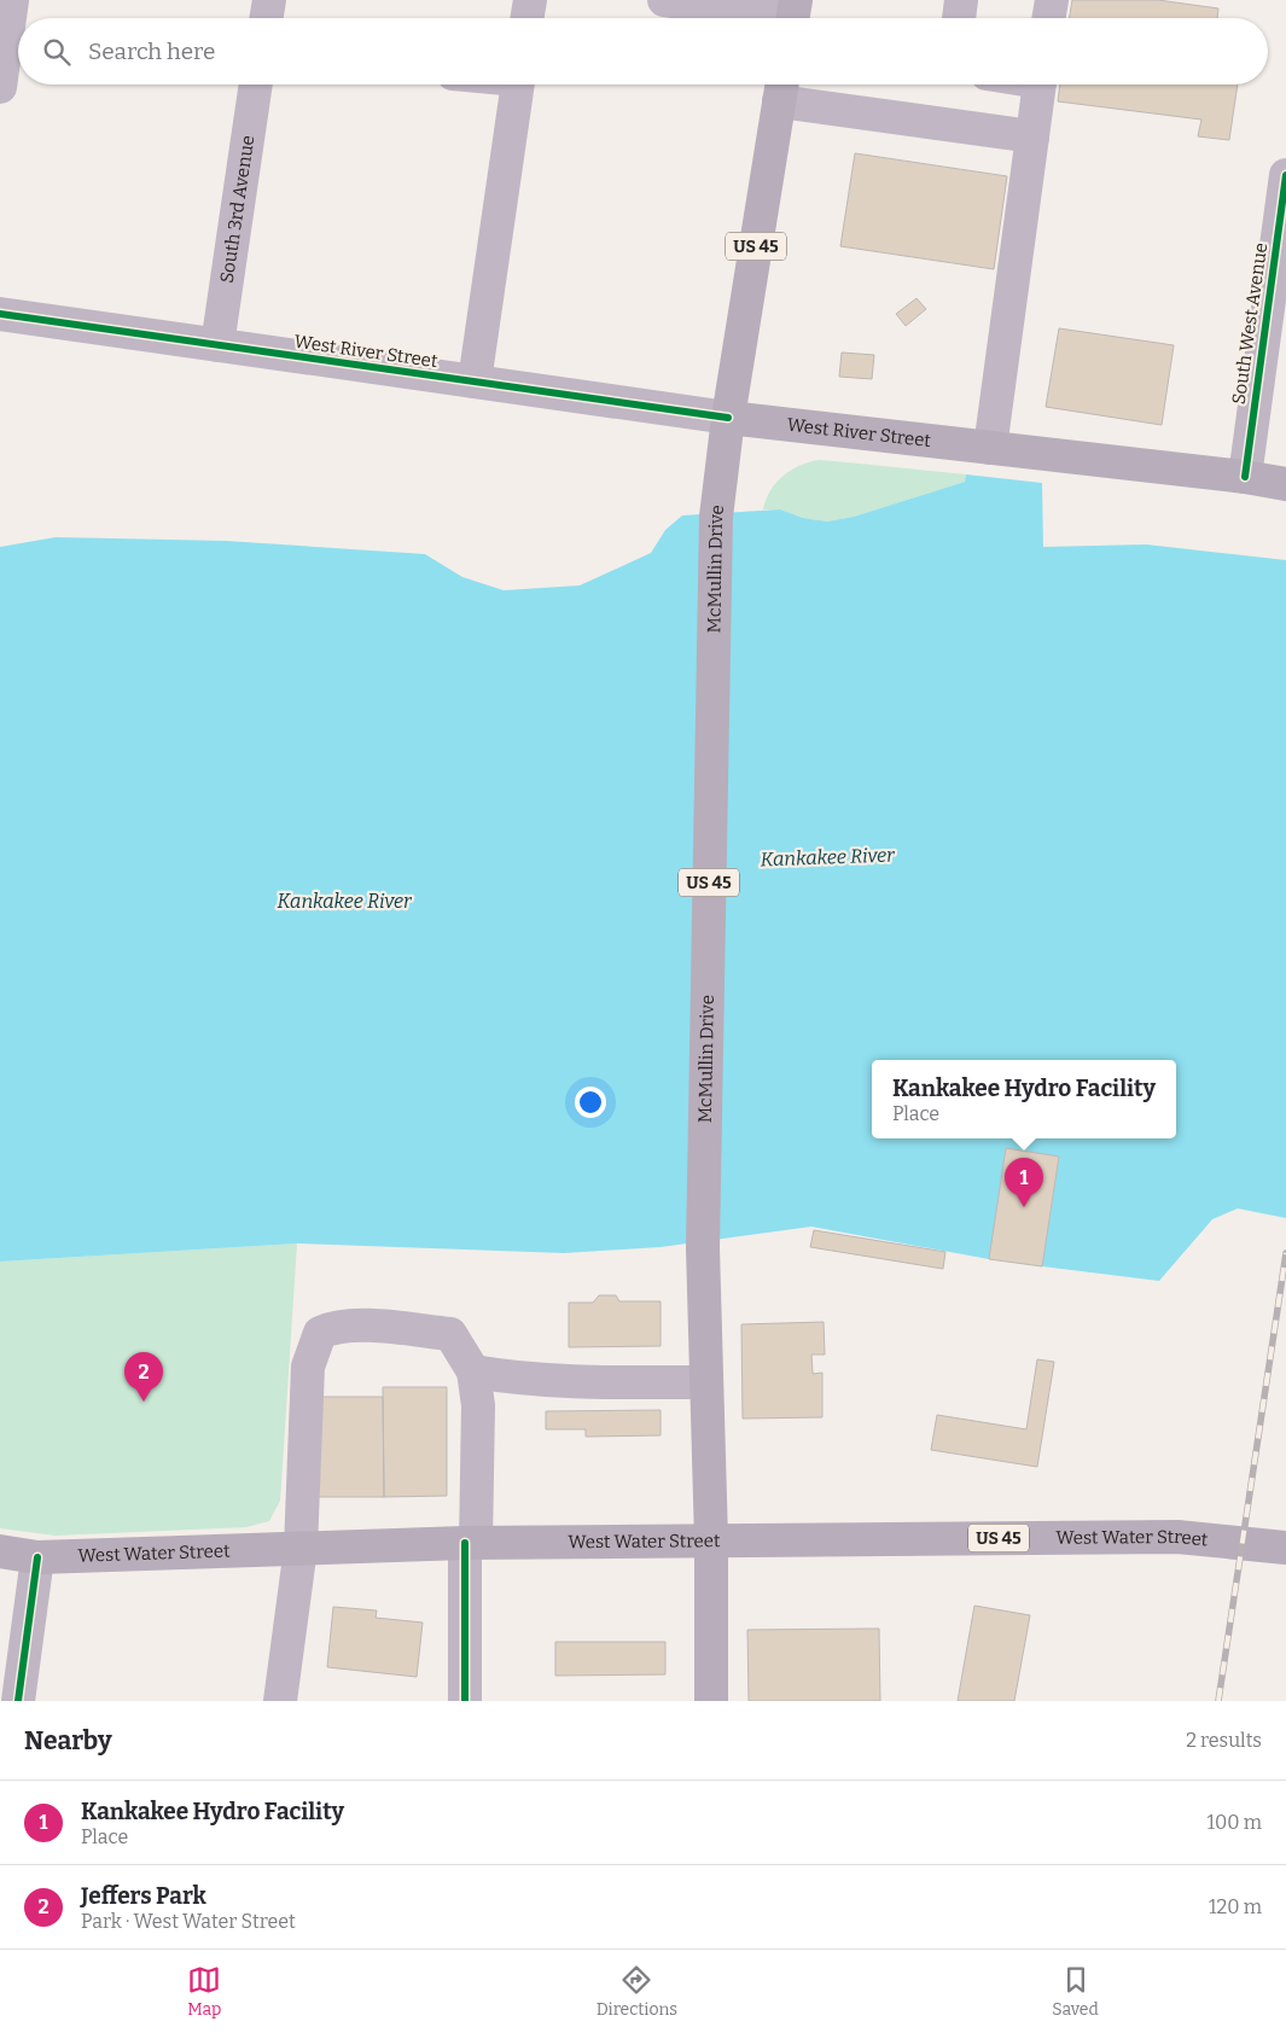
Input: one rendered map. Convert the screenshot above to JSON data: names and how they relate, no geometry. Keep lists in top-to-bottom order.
{
  "streets": {
    "main road": [
      "US 45",
      "West River Street",
      "McMullin Drive",
      "West Water Street"
    ],
    "street": ["South 3rd Avenue", "South West Avenue"]
  },
  "crossings": [
    ["South 3rd Avenue", "West River Street"],
    ["US 45", "West River Street"],
    ["US 45", "McMullin Drive"],
    ["South West Avenue", "West River Street"],
    ["West River Street", "McMullin Drive"],
    ["McMullin Drive", "West Water Street"]
  ],
  "water": ["Kankakee River"],
  "page": {
    "search": "Search here",
    "popup": ["Kankakee Hydro Facility", "Place"],
    "pins": ["1", "2"],
    "heading": ["Nearby", "2 results"],
    "list": [
      {
        "mark": "1",
        "name": "Kankakee Hydro Facility",
        "note": "Place",
        "value": "100 m"
      },
      {
        "mark": "2",
        "name": "Jeffers Park",
        "note": "Park · West Water Street",
        "value": "120 m"
      }
    ],
    "nav": ["Map", "Directions", "Saved"]
  }
}
